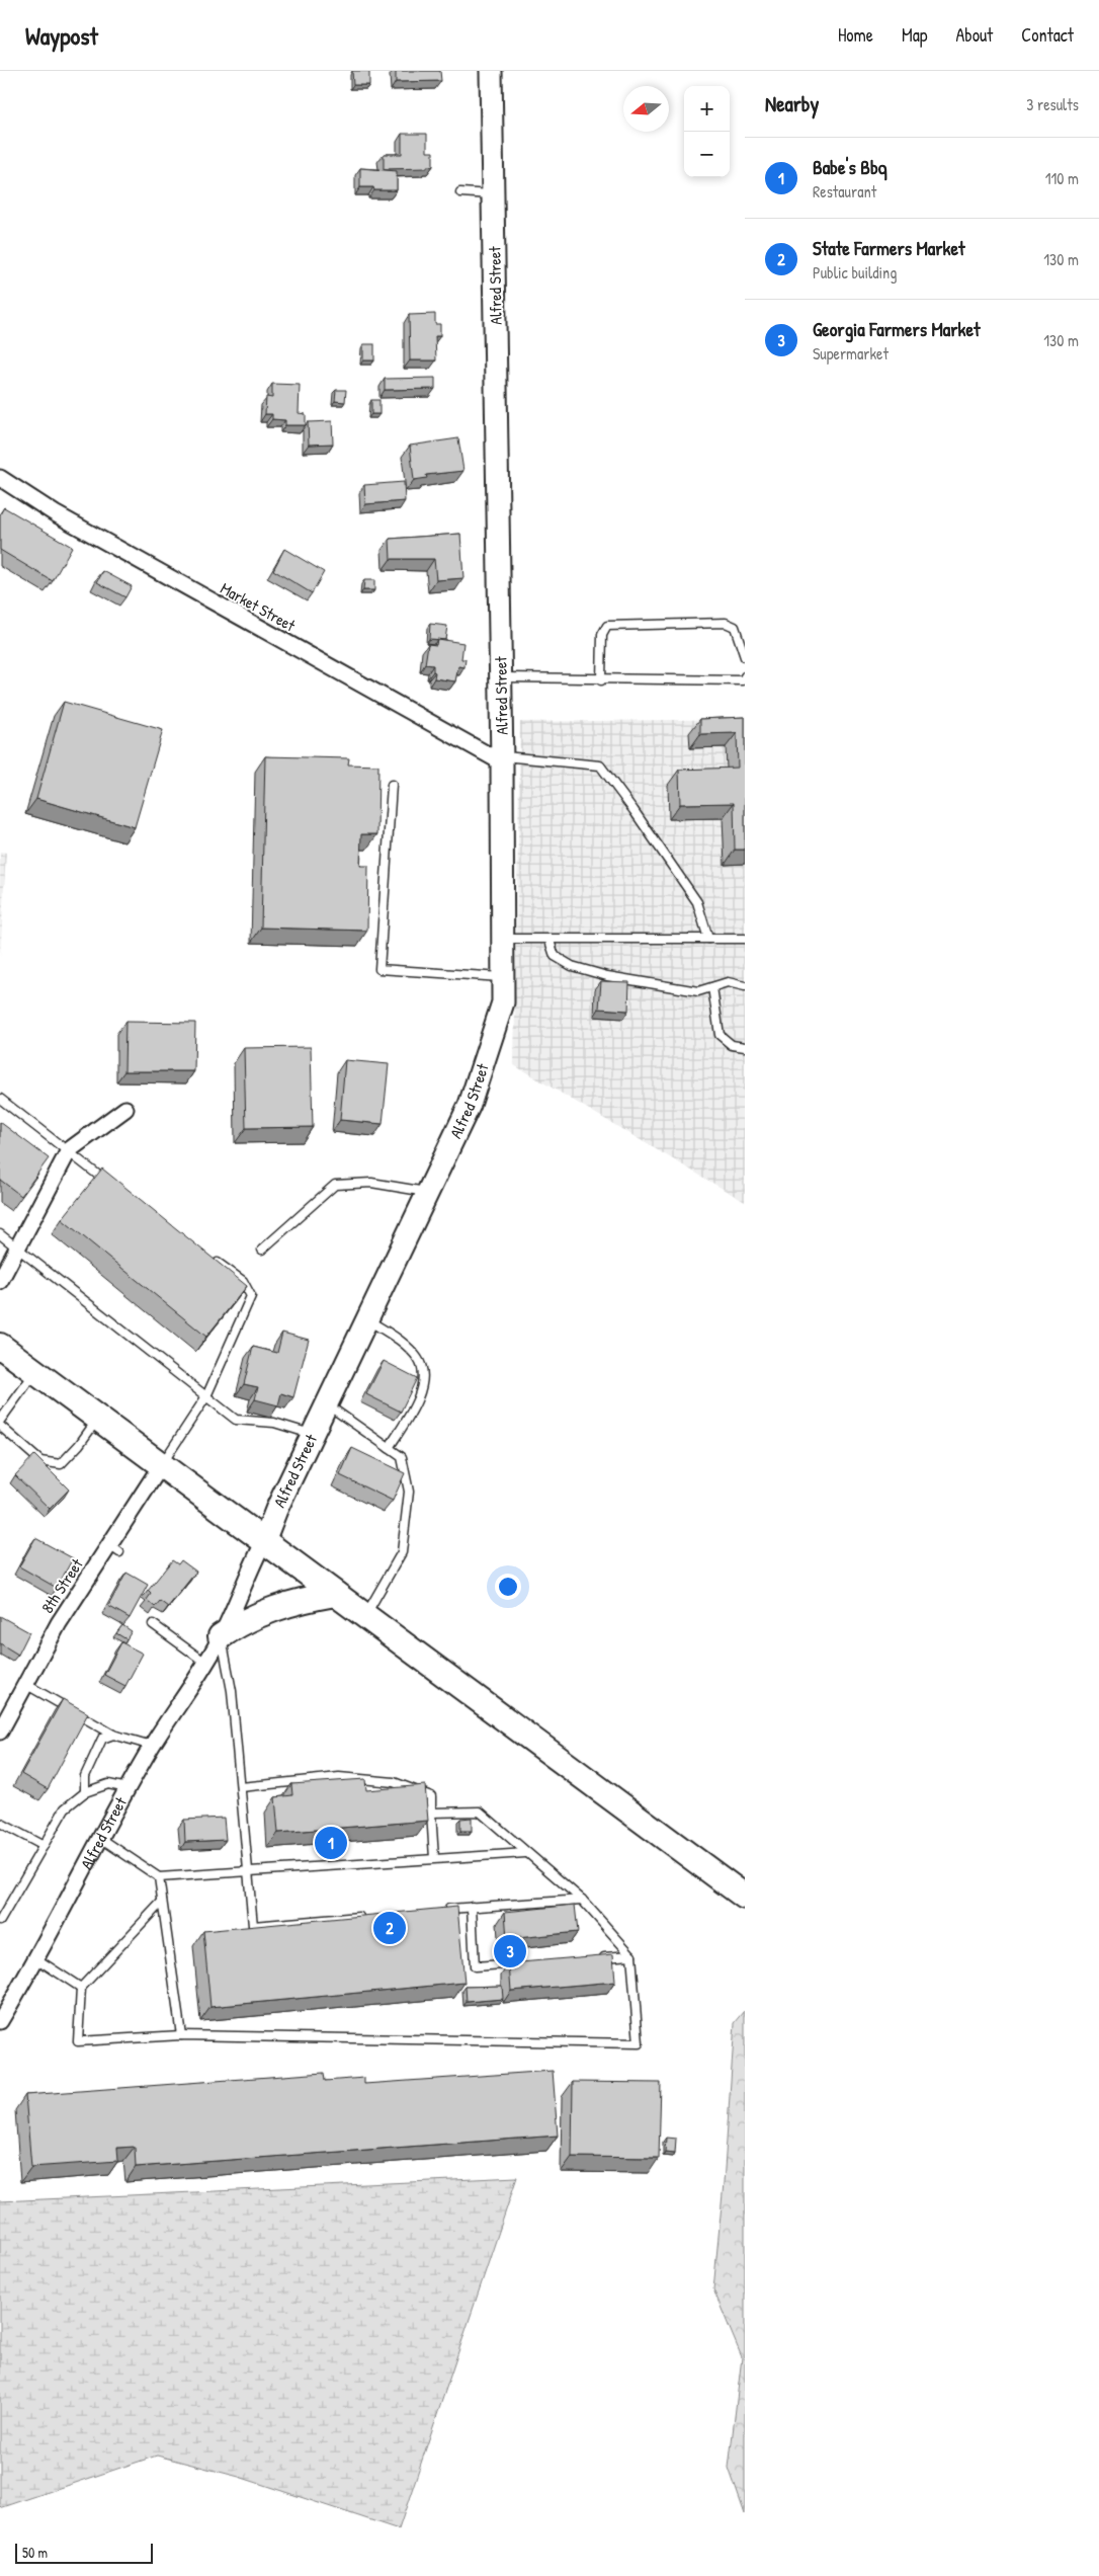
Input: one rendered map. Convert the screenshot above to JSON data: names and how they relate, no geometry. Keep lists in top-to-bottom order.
{
  "streets": {
    "main road": ["Alfred Street"],
    "street": ["Market Street", "8th Street"]
  },
  "crossings": [
    ["Alfred Street", "Market Street"]
  ],
  "scale_bar": "50 m",
  "north": "left",
  "page": {
    "header": "Waypost",
    "nav": [
      "Home",
      "Map",
      "About",
      "Contact"
    ],
    "heading": ["Nearby", "3 results"],
    "map_buttons": ["+", "−"],
    "list": [
      {
        "mark": "1",
        "name": "Babe's Bbq",
        "note": "Restaurant",
        "value": "110 m"
      },
      {
        "mark": "2",
        "name": "State Farmers Market",
        "note": "Public building",
        "value": "130 m"
      },
      {
        "mark": "3",
        "name": "Georgia Farmers Market",
        "note": "Supermarket",
        "value": "130 m"
      }
    ],
    "pins": ["1", "2", "3"],
    "scale": "50 m"
  }
}
